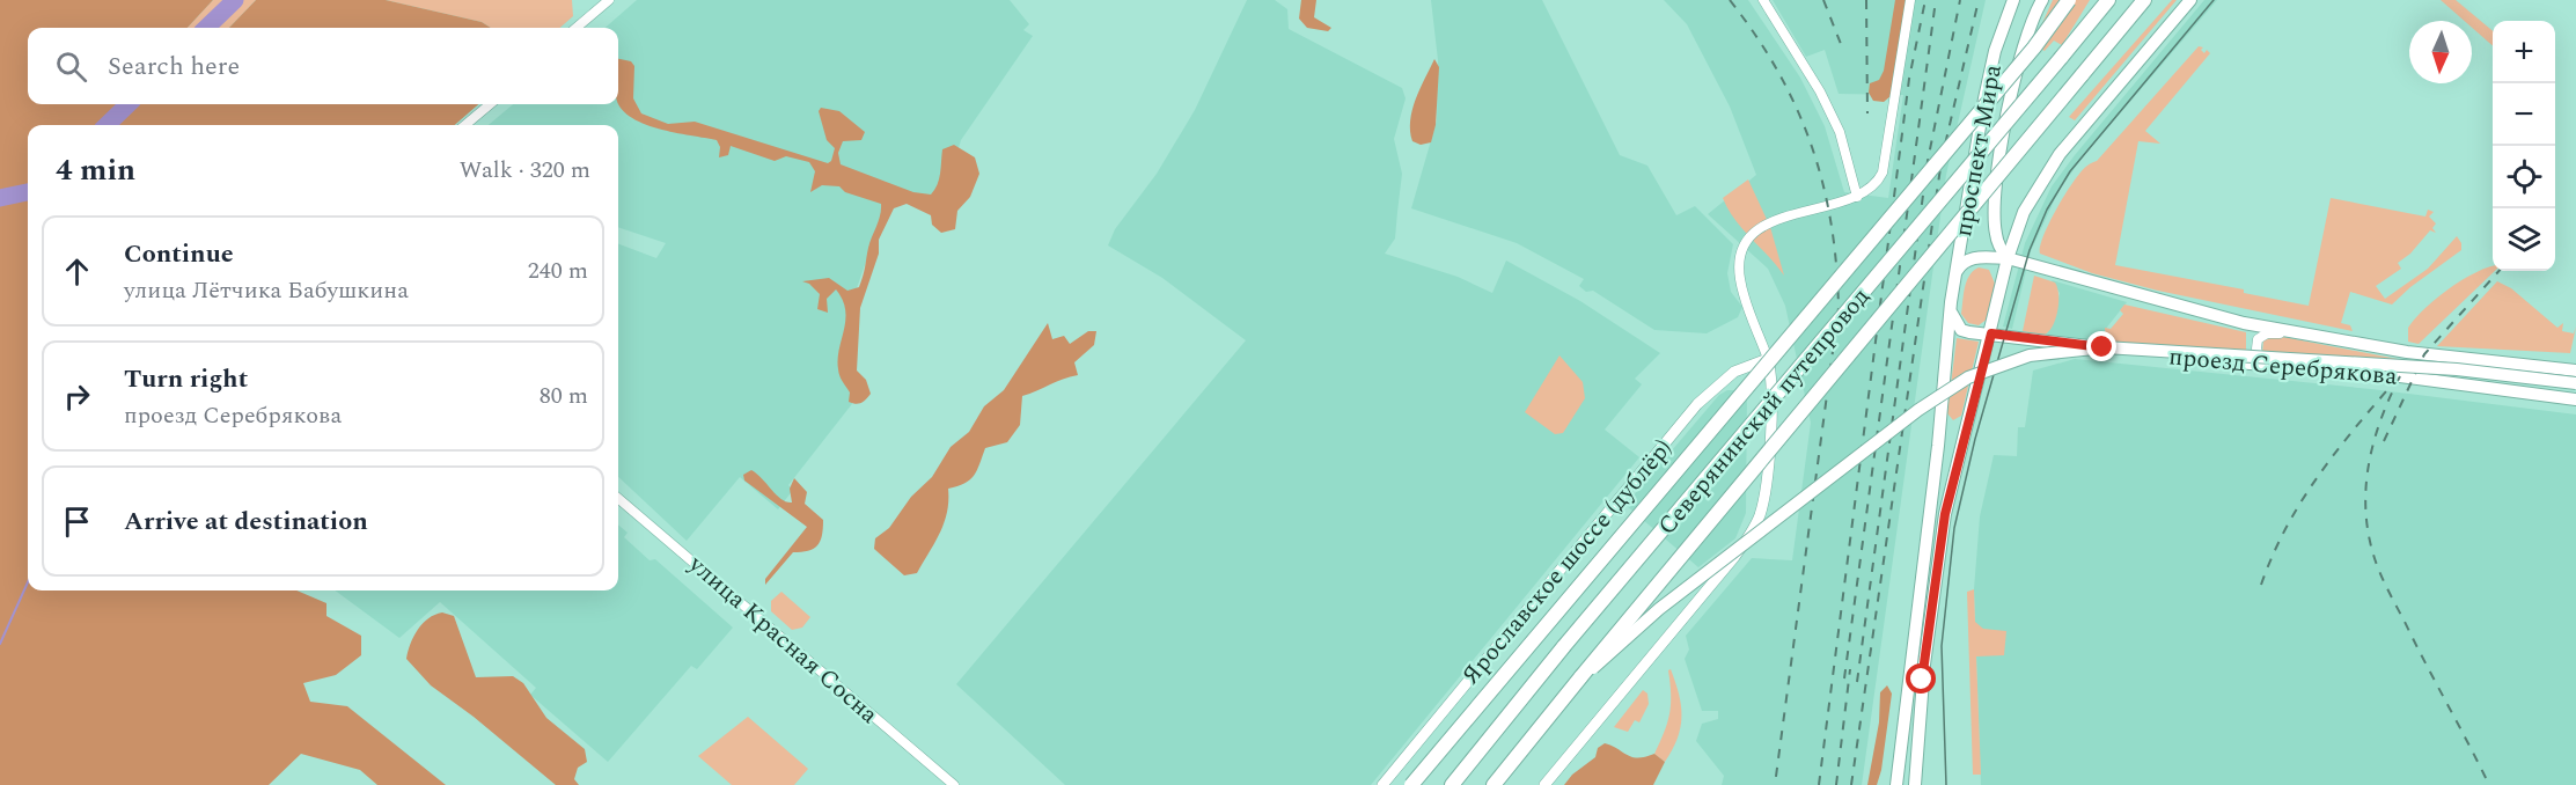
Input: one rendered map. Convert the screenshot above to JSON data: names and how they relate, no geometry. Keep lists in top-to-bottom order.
{
  "streets": {
    "main road": ["проспект Мира", "проезд Серебрякова", "Северянинский путепровод"],
    "street": ["Ярославское шоссе (дублёр)", "улица Красная Сосна"]
  },
  "crossings": [
    ["проспект Мира", "проезд Серебрякова"]
  ],
  "north": "bottom",
  "page": {
    "map_buttons": ["+", "−"],
    "search": "Search here",
    "heading": ["4 min", "Walk · 320 m"],
    "list": [
      ["Continue", "улица Лётчика Бабушкина", "240 m"],
      ["Turn right", "проезд Серебрякова", "80 m"],
      "Arrive at destination"
    ]
  }
}
